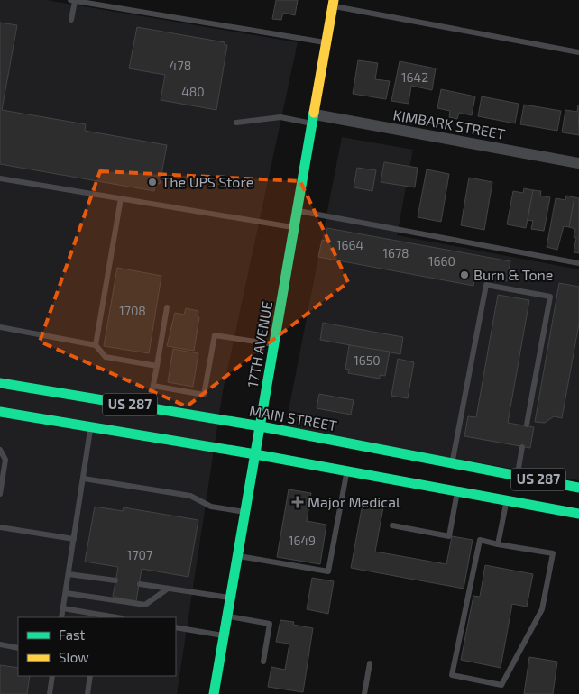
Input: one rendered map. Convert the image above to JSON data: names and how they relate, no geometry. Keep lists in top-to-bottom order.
{
  "streets": {
    "main road": ["17TH AVENUE", "US 287", "MAIN STREET"],
    "street": ["KIMBARK STREET"]
  },
  "crossings": [
    ["KIMBARK STREET", "17TH AVENUE"],
    ["17TH AVENUE", "US 287"],
    ["17TH AVENUE", "MAIN STREET"]
  ],
  "places": {
    "other": ["The UPS Store", "Burn & Tone"],
    "health": ["Major Medical"]
  },
  "house_numbers": [
    "478",
    "1642",
    "480",
    "1664",
    "1678",
    "1660",
    "1708",
    "1650",
    "1649",
    "1707"
  ],
  "legend": ["Fast", "Slow"]
}
